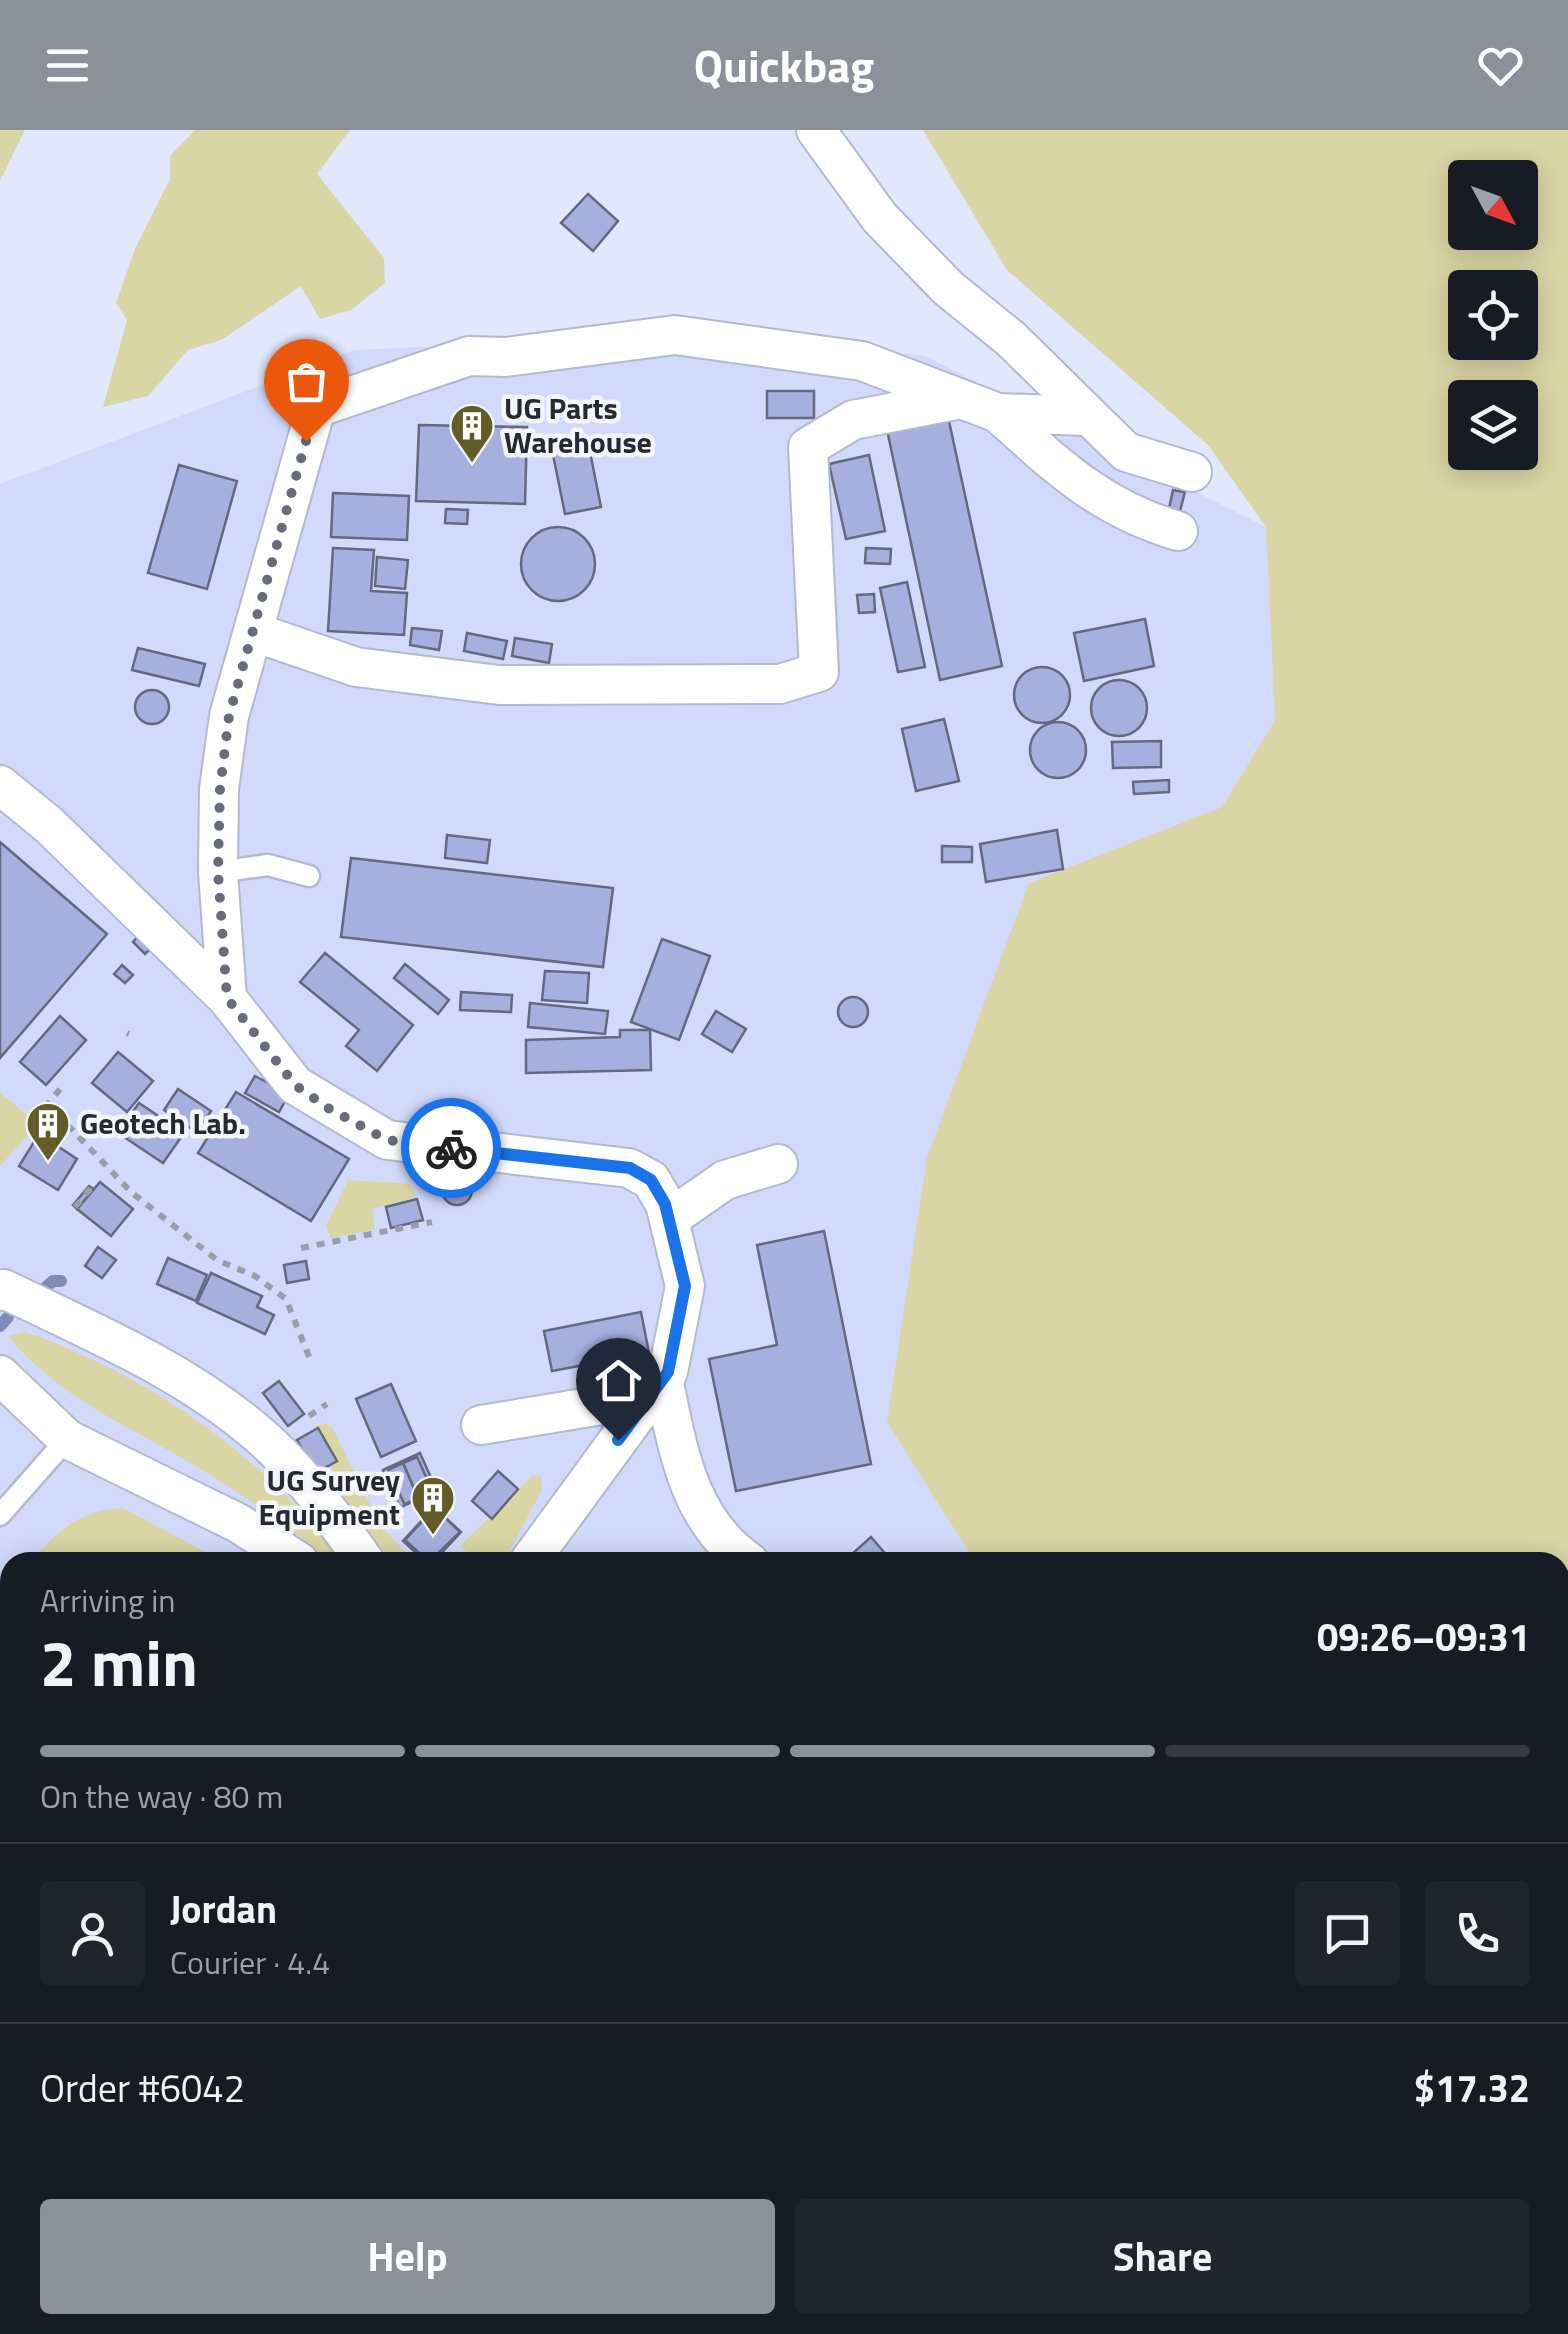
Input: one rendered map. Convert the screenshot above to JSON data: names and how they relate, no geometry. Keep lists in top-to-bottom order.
{
  "places": {
    "building": ["UG Parts Warehouse", "Geotech Lab.", "UG Survey Equipment"]
  },
  "north": "bottom right",
  "page": {
    "header": "Quickbag",
    "heading": ["2 min", "Arriving in", "09:26–09:31"],
    "panel": [
      "Jordan",
      "Courier · 4.4",
      "Order #6042",
      "$17.32"
    ],
    "bar": "On the way · 80 m",
    "buttons": ["Help", "Share"]
  }
}
